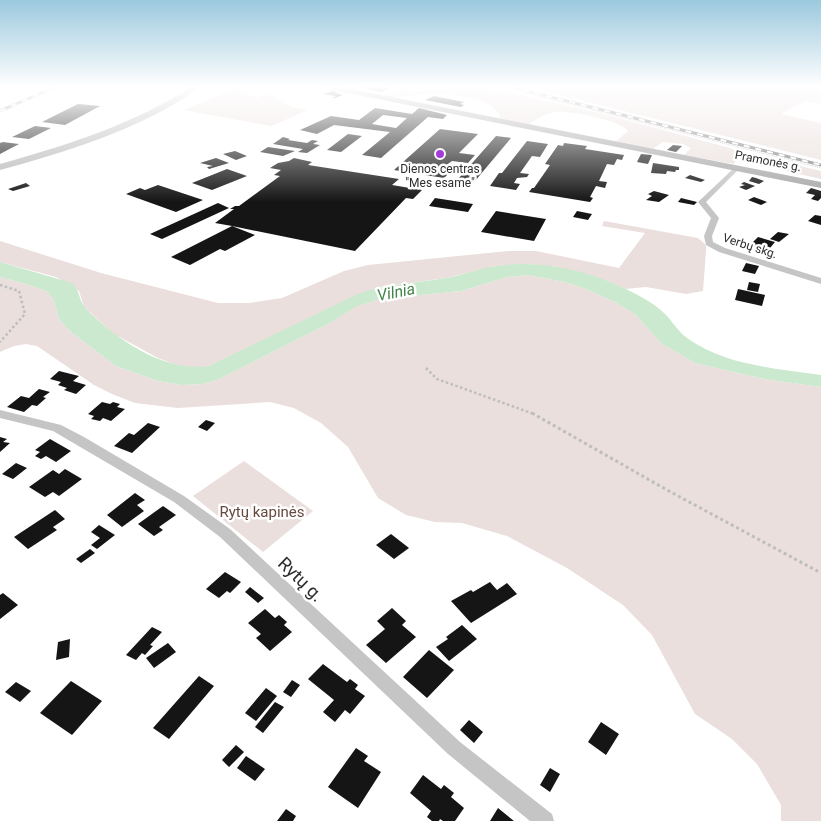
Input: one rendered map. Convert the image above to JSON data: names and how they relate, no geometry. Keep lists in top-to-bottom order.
{
  "streets": {
    "main road": ["Pramonės g."],
    "street": ["Verbų skg.", "Rytų g."]
  },
  "crossings": [
    ["Pramonės g.", "Verbų skg."]
  ],
  "water": ["Vilnia"],
  "parks": ["Rytų kapinės"],
  "places": ["Dienos centras \"Mes esame\""]
}
